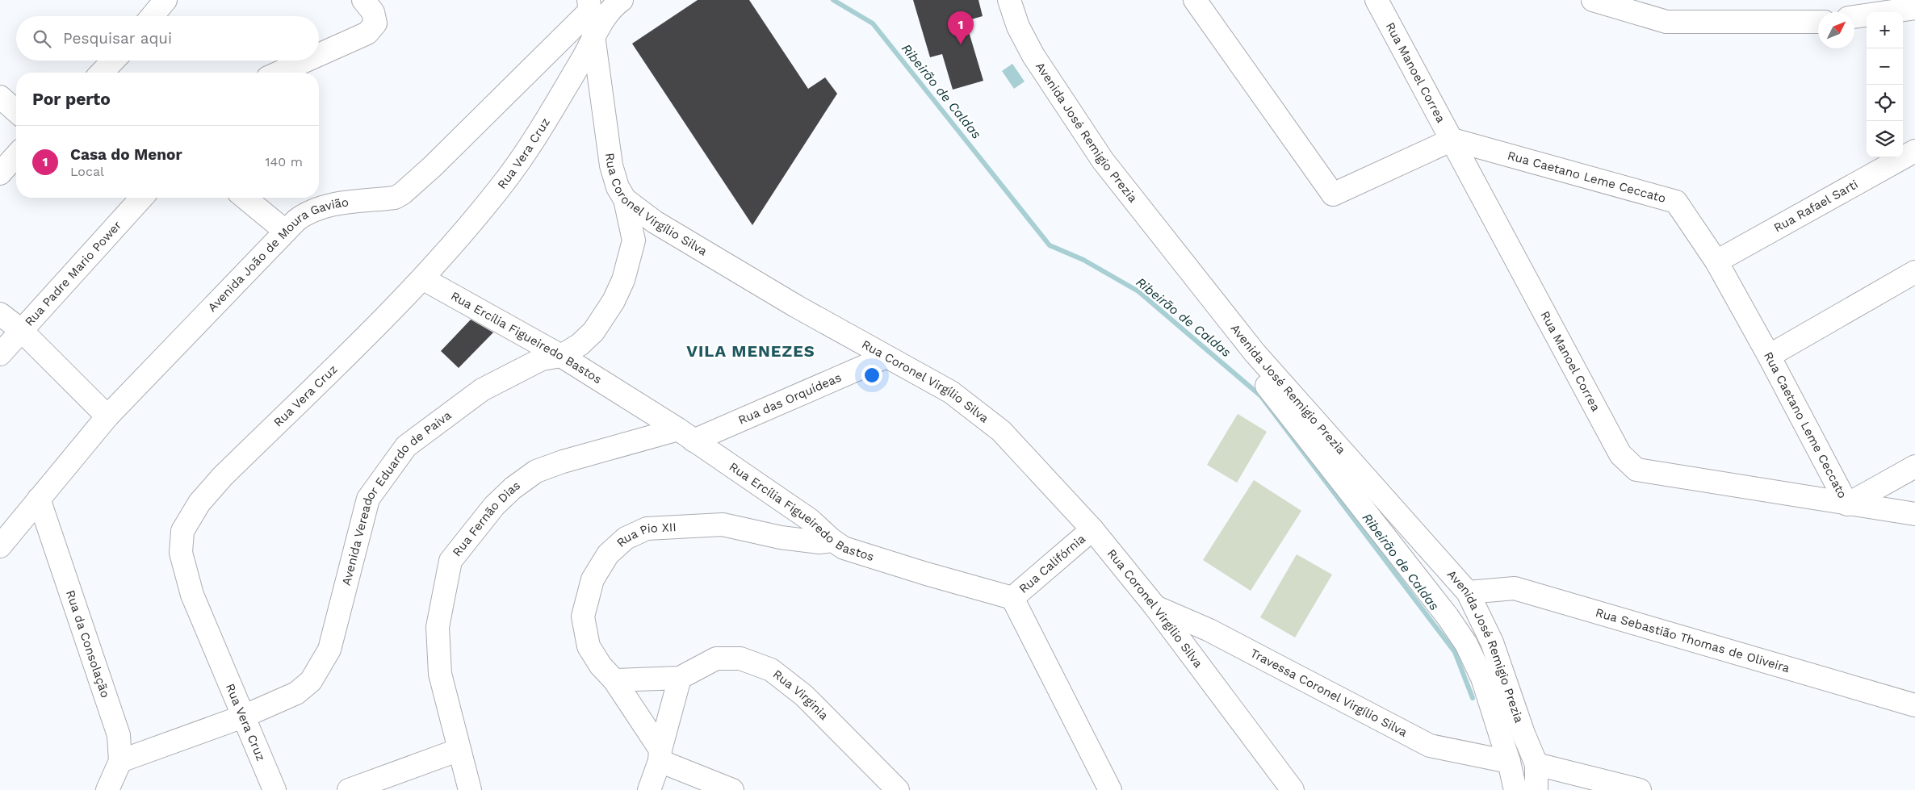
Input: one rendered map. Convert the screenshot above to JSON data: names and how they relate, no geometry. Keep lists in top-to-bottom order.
{
  "streets": {
    "street": [
      "Rua Manoel Correa",
      "Avenida José Remigio Prezia",
      "Rua Vera Cruz",
      "Rua Caetano Leme Ceccato",
      "Rua Coronel Virgílio Silva",
      "Rua Rafael Sarti",
      "Avenida João de Moura Gavião",
      "Rua Padre Mario Power",
      "Rua Ercília Figueiredo Bastos",
      "Rua das Orquídeas",
      "Avenida Vereador Eduardo de Paiva",
      "Rua Fernão Dias",
      "Rua Pio XII",
      "Rua Califórnia",
      "Rua Sebastião Thomas de Oliveira",
      "Rua da Consolação",
      "Travessa Coronel Virgílio Silva",
      "Rua Virginia"
    ]
  },
  "crossings": [
    ["Rua Manoel Correa", "Rua Caetano Leme Ceccato"],
    ["Avenida José Remigio Prezia", "Rua Sebastião Thomas de Oliveira"],
    ["Avenida José Remigio Prezia", "Travessa Coronel Virgílio Silva"],
    ["Rua Vera Cruz", "Rua Coronel Virgílio Silva"],
    ["Rua Vera Cruz", "Rua Ercília Figueiredo Bastos"],
    ["Rua Vera Cruz", "Avenida Vereador Eduardo de Paiva"],
    ["Rua Caetano Leme Ceccato", "Rua Rafael Sarti"],
    ["Rua Coronel Virgílio Silva", "Avenida João de Moura Gavião"],
    ["Rua Coronel Virgílio Silva", "Rua das Orquídeas"],
    ["Rua Coronel Virgílio Silva", "Avenida Vereador Eduardo de Paiva"],
    ["Rua Coronel Virgílio Silva", "Rua Califórnia"],
    ["Rua Coronel Virgílio Silva", "Travessa Coronel Virgílio Silva"],
    ["Avenida João de Moura Gavião", "Rua da Consolação"],
    ["Rua Ercília Figueiredo Bastos", "Rua das Orquídeas"],
    ["Rua Ercília Figueiredo Bastos", "Avenida Vereador Eduardo de Paiva"],
    ["Rua Ercília Figueiredo Bastos", "Rua Fernão Dias"],
    ["Rua Ercília Figueiredo Bastos", "Rua Pio XII"],
    ["Rua Ercília Figueiredo Bastos", "Rua Califórnia"],
    ["Rua das Orquídeas", "Rua Fernão Dias"],
    ["Avenida Vereador Eduardo de Paiva", "Rua da Consolação"]
  ],
  "districts": ["VILA MENEZES"],
  "water": ["Ribeirão de Caldas"],
  "north": "top right",
  "page": {
    "pins": "1",
    "map_buttons": ["+", "−"],
    "search": "Pesquisar aqui",
    "heading": "Por perto",
    "list": [
      {
        "mark": "1",
        "name": "Casa do Menor",
        "note": "Local",
        "value": "140 m"
      }
    ]
  }
}
